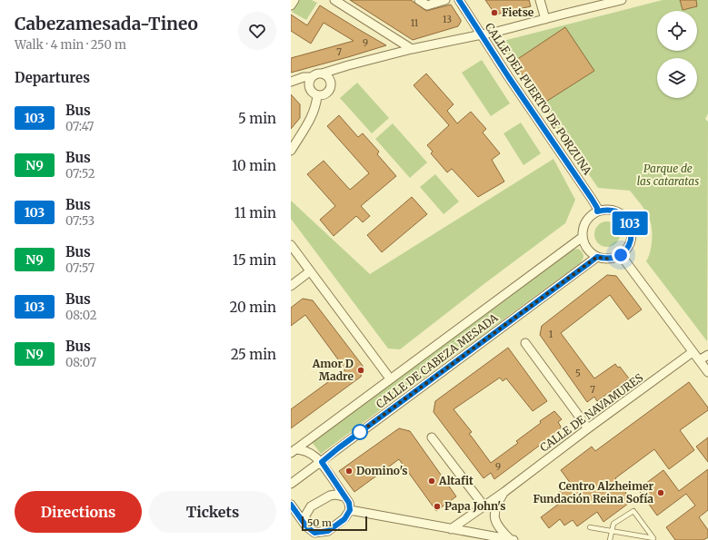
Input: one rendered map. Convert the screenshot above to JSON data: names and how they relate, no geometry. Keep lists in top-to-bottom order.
{
  "streets": {
    "street": ["CALLE DEL PUERTO DE PORZUNA", "CALLE DE CABEZA MESADA", "CALLE DE NAVAMURES"]
  },
  "crossings": [
    ["CALLE DEL PUERTO DE PORZUNA", "CALLE DE CABEZA MESADA"]
  ],
  "parks": ["Parque de las cataratas"],
  "places": [
    "Fietse",
    "Amor D Madre",
    "Domino's",
    "Altafit",
    "Centro Alzheimer Fundación Reina Sofía",
    "Papa John's"
  ],
  "lines": ["bus line 103"],
  "house_numbers": [
    "13",
    "11",
    "9",
    "7",
    "1",
    "5",
    "7",
    "9"
  ],
  "scale_bar": "50 m",
  "page": {
    "heading": [
      ["Cabezamesada-Tineo", "Walk · 4 min · 250 m"],
      "Departures"
    ],
    "on_map": "103",
    "list": [
      {
        "mark": "103",
        "name": "Bus",
        "note": "07:47",
        "value": "5 min"
      },
      {
        "mark": "N9",
        "name": "Bus",
        "note": "07:52",
        "value": "10 min"
      },
      {
        "mark": "103",
        "name": "Bus",
        "note": "07:53",
        "value": "11 min"
      },
      {
        "mark": "N9",
        "name": "Bus",
        "note": "07:57",
        "value": "15 min"
      },
      {
        "mark": "103",
        "name": "Bus",
        "note": "08:02",
        "value": "20 min"
      },
      {
        "mark": "N9",
        "name": "Bus",
        "note": "08:07",
        "value": "25 min"
      }
    ],
    "buttons": ["Directions", "Tickets"],
    "scale": "50 m"
  }
}
